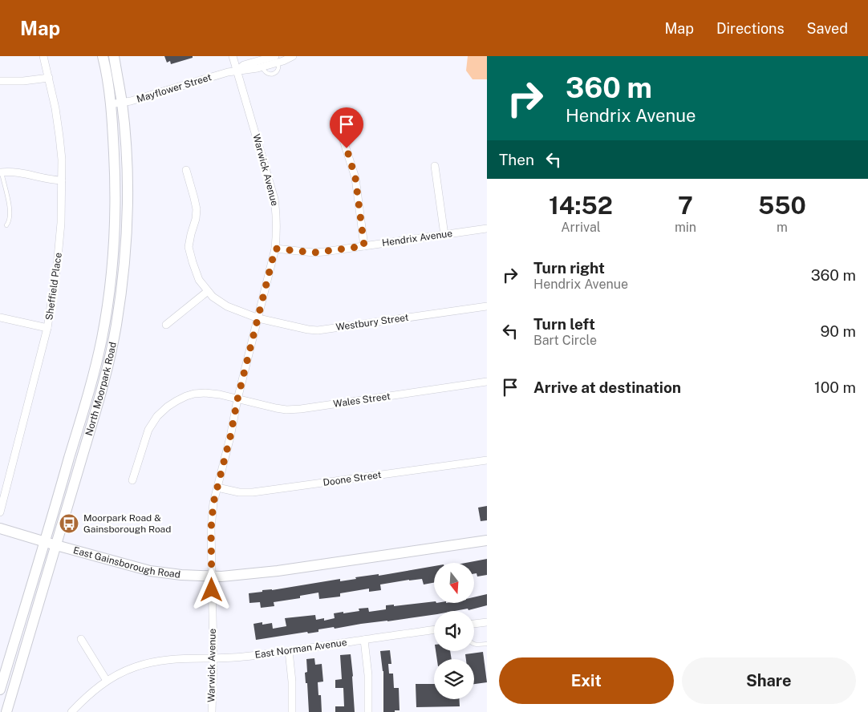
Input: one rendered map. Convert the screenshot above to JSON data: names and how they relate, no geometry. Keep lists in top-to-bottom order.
{
  "streets": {
    "main road": ["North Moorpark Road", "East Gainsborough Road"],
    "street": [
      "Mayflower Street",
      "Warwick Avenue",
      "Hendrix Avenue",
      "Sheffield Place",
      "Westbury Street",
      "Wales Street",
      "Doone Street",
      "East Norman Avenue"
    ]
  },
  "crossings": [
    ["Mayflower Street", "Warwick Avenue"],
    ["Mayflower Street", "North Moorpark Road"],
    ["Warwick Avenue", "Hendrix Avenue"],
    ["Warwick Avenue", "Westbury Street"],
    ["Warwick Avenue", "Wales Street"],
    ["Warwick Avenue", "Doone Street"],
    ["Warwick Avenue", "East Gainsborough Road"],
    ["Warwick Avenue", "East Norman Avenue"],
    ["North Moorpark Road", "East Gainsborough Road"]
  ],
  "places": {
    "bus stop": ["Moorpark Road & Gainsborough Road"]
  },
  "north": "bottom",
  "page": {
    "header": "Map",
    "nav": ["Map", "Directions", "Saved"],
    "turn": ["360 m", "Hendrix Avenue"],
    "then": "Then",
    "eta": [
      "14:52",
      "Arrival",
      "7",
      "min",
      "550",
      "m"
    ],
    "list": [
      {
        "name": "Turn right",
        "note": "Hendrix Avenue",
        "value": "360 m"
      },
      {
        "name": "Turn left",
        "note": "Bart Circle",
        "value": "90 m"
      },
      {
        "name": "Arrive at destination",
        "value": "100 m"
      }
    ],
    "buttons": ["Exit", "Share"]
  }
}
